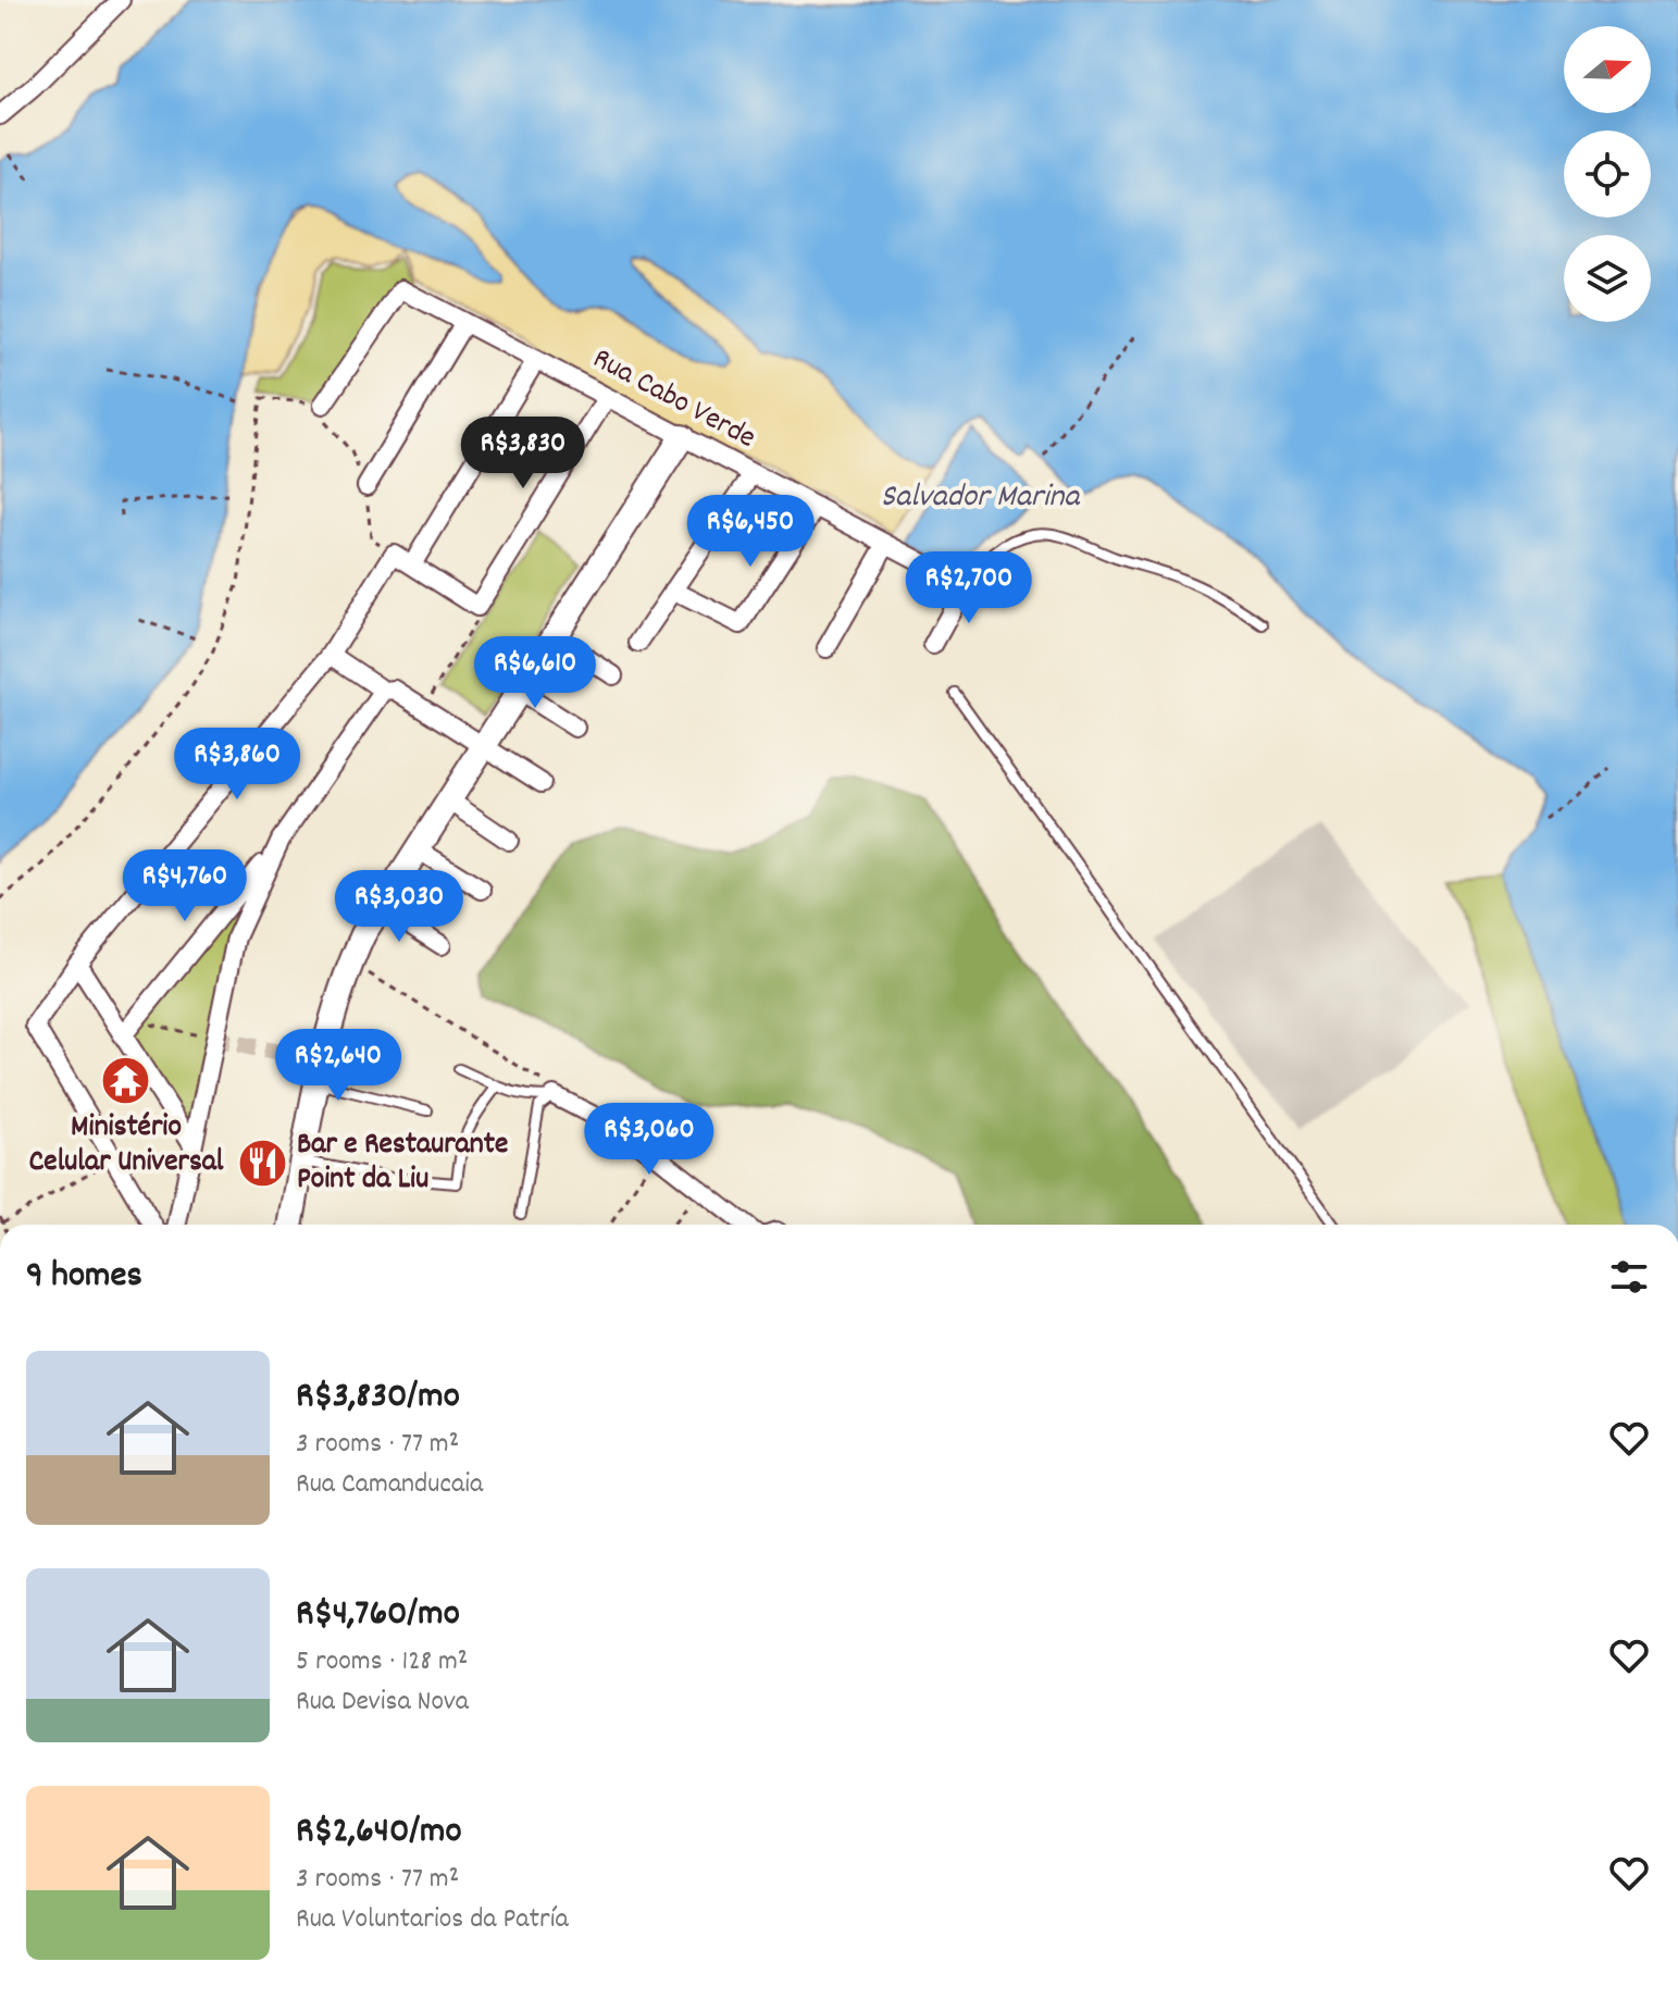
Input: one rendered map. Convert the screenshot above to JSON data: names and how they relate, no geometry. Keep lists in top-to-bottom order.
{
  "streets": {
    "street": ["Rua Cabo Verde"]
  },
  "water": ["Salvador Marina"],
  "places": {
    "temple": ["Ministério Celular Universal"],
    "restaurant": ["Bar e Restaurante Point da Liu"]
  },
  "north": "right",
  "page": {
    "price": [
      "R$3,830",
      "R$6,450",
      "R$2,700",
      "R$6,610",
      "R$3,860",
      "R$4,760",
      "R$3,030",
      "R$2,640",
      "R$3,060"
    ],
    "heading": "9 homes",
    "list": [
      {
        "name": "R$3,830/mo",
        "note": "3 rooms · 77 m² · Rua Camanducaia"
      },
      {
        "name": "R$4,760/mo",
        "note": "5 rooms · 128 m² · Rua Devisa Nova"
      },
      {
        "name": "R$2,640/mo",
        "note": "3 rooms · 77 m² · Rua Voluntarios da Patría"
      }
    ]
  }
}
